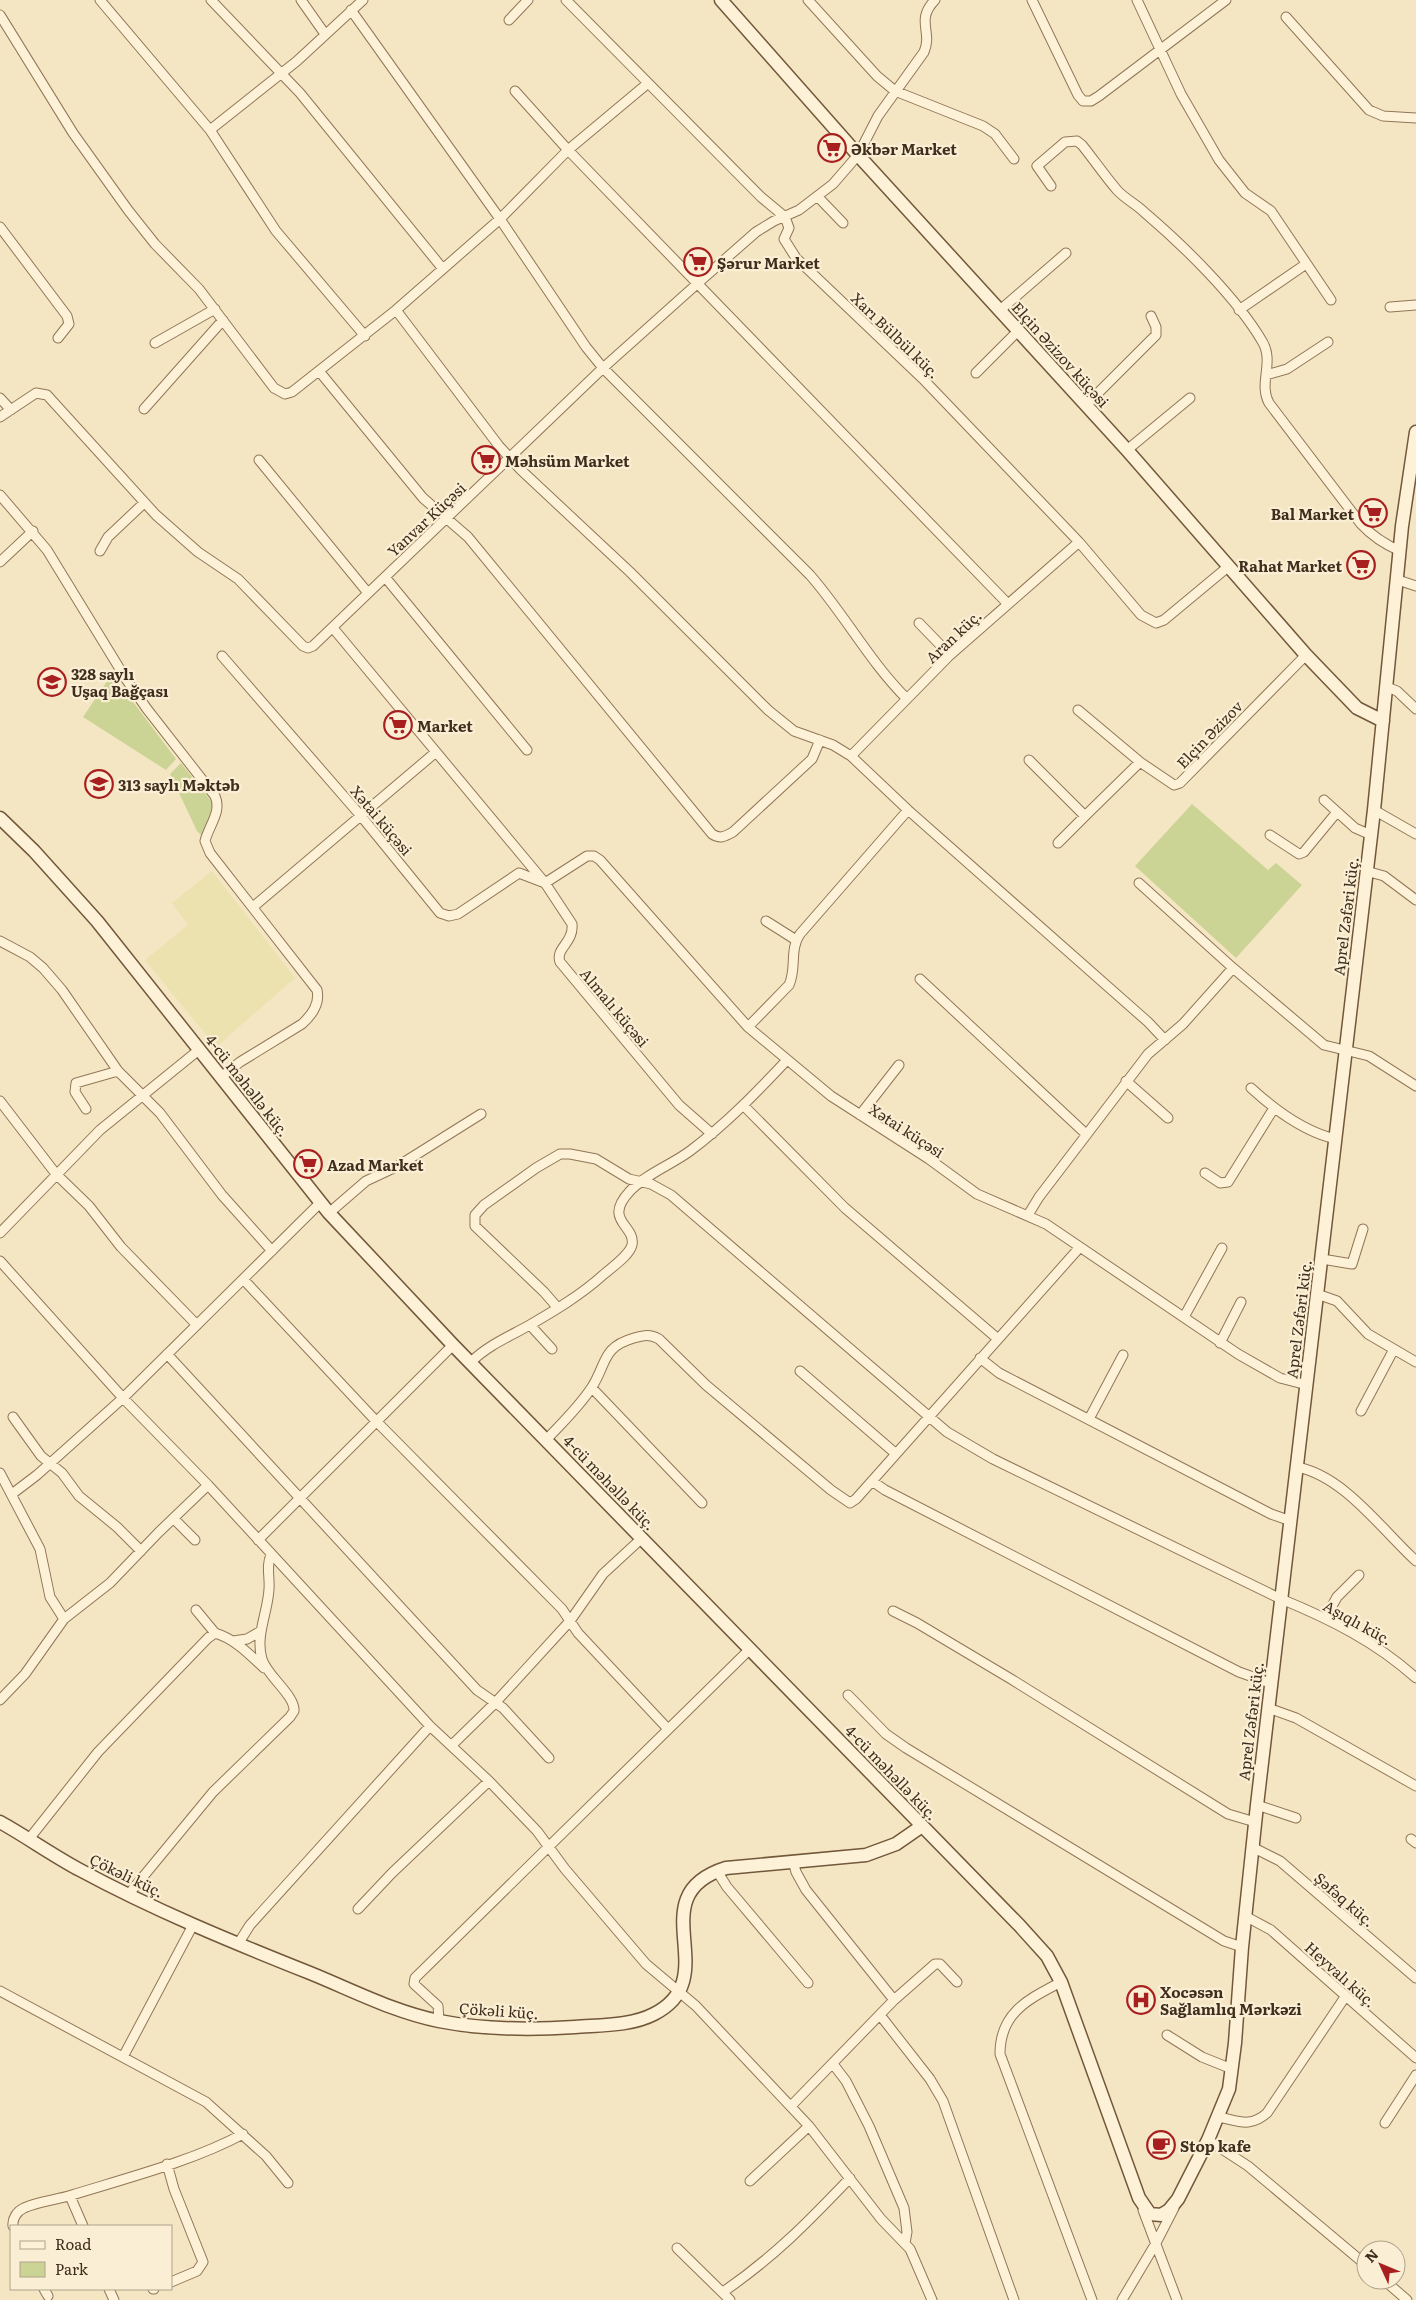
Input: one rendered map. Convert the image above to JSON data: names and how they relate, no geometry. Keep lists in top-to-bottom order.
{
  "streets": {
    "street": [
      "Xarı Bülbül küç.",
      "Elçin Əzizov küçəsi",
      "Yanvar Küçəsi",
      "Aran küç.",
      "Elçin Əzizov",
      "Xətai küçəsi",
      "Aprel Zəfəri küç.",
      "Almalı küçəsi",
      "4-cü məhəllə küç.",
      "Aşıqlı küç.",
      "Çökəli küç.",
      "Şəfəq küç.",
      "Heyvalı küç."
    ]
  },
  "crossings": [
    ["Xarı Bülbül küç.", "Elçin Əzizov küçəsi"],
    ["Xarı Bülbül küç.", "Yanvar Küçəsi"],
    ["Xarı Bülbül küç.", "Aran küç."],
    ["Elçin Əzizov küçəsi", "Yanvar Küçəsi"],
    ["Elçin Əzizov küçəsi", "Elçin Əzizov"],
    ["Elçin Əzizov küçəsi", "Aprel Zəfəri küç."],
    ["Xətai küçəsi", "Aprel Zəfəri küç."],
    ["Xətai küçəsi", "Almalı küçəsi"],
    ["Aprel Zəfəri küç.", "Aşıqlı küç."],
    ["Aprel Zəfəri küç.", "Şəfəq küç."],
    ["Aprel Zəfəri küç.", "Heyvalı küç."],
    ["4-cü məhəllə küç.", "Çökəli küç."]
  ],
  "places": {
    "supermarket": [
      "Əkbər Market",
      "Şərur Market",
      "Məhsüm Market",
      "Bal Market",
      "Rahat Market",
      "Market",
      "Azad Market"
    ],
    "school or university": ["328 saylı Uşaq Bağçası", "313 saylı Məktəb"],
    "hospital": ["Xocəsən Sağlamlıq Mərkəzi"],
    "cafe": ["Stop kafe"]
  },
  "legend": ["Road", "Park"],
  "north": "top left"
}
